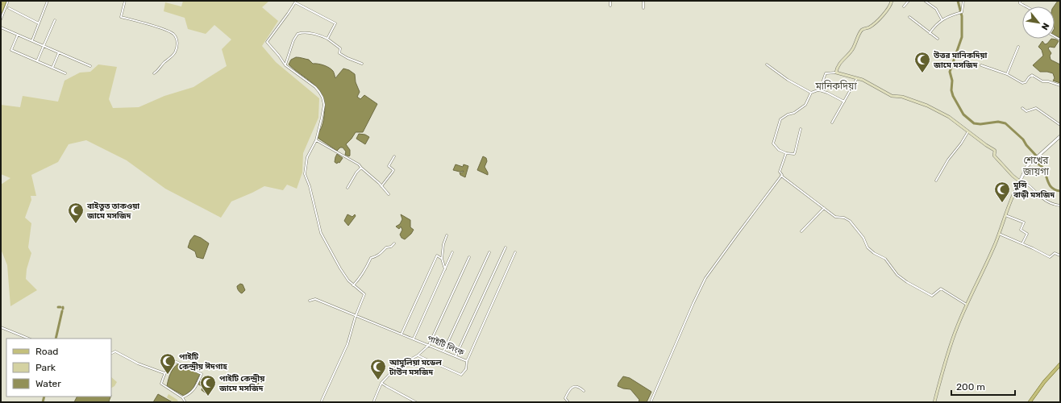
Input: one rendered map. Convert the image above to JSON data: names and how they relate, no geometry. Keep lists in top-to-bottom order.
{
  "streets": {
    "street": ["পাইটি লিংক"]
  },
  "districts": ["মানিকদিয়া", "শেখের জায়গা"],
  "places": {
    "mosque": [
      "উত্তর মানিকদিয়া জামে মসজিদ",
      "মুন্সি বাড়ী মসজিদ",
      "বাইতুত তাকওয়া জামে মসজিদ",
      "পাইটি কেন্দ্রীয় ঈদগাহ",
      "আমুলিয়া মডেল টাউন মসজিদ",
      "পাইটি কেন্দ্রীয় জামে মসজিদ"
    ]
  },
  "legend": ["Road", "Park", "Water"],
  "scale_bar": "200 m",
  "north": "bottom right"
}
